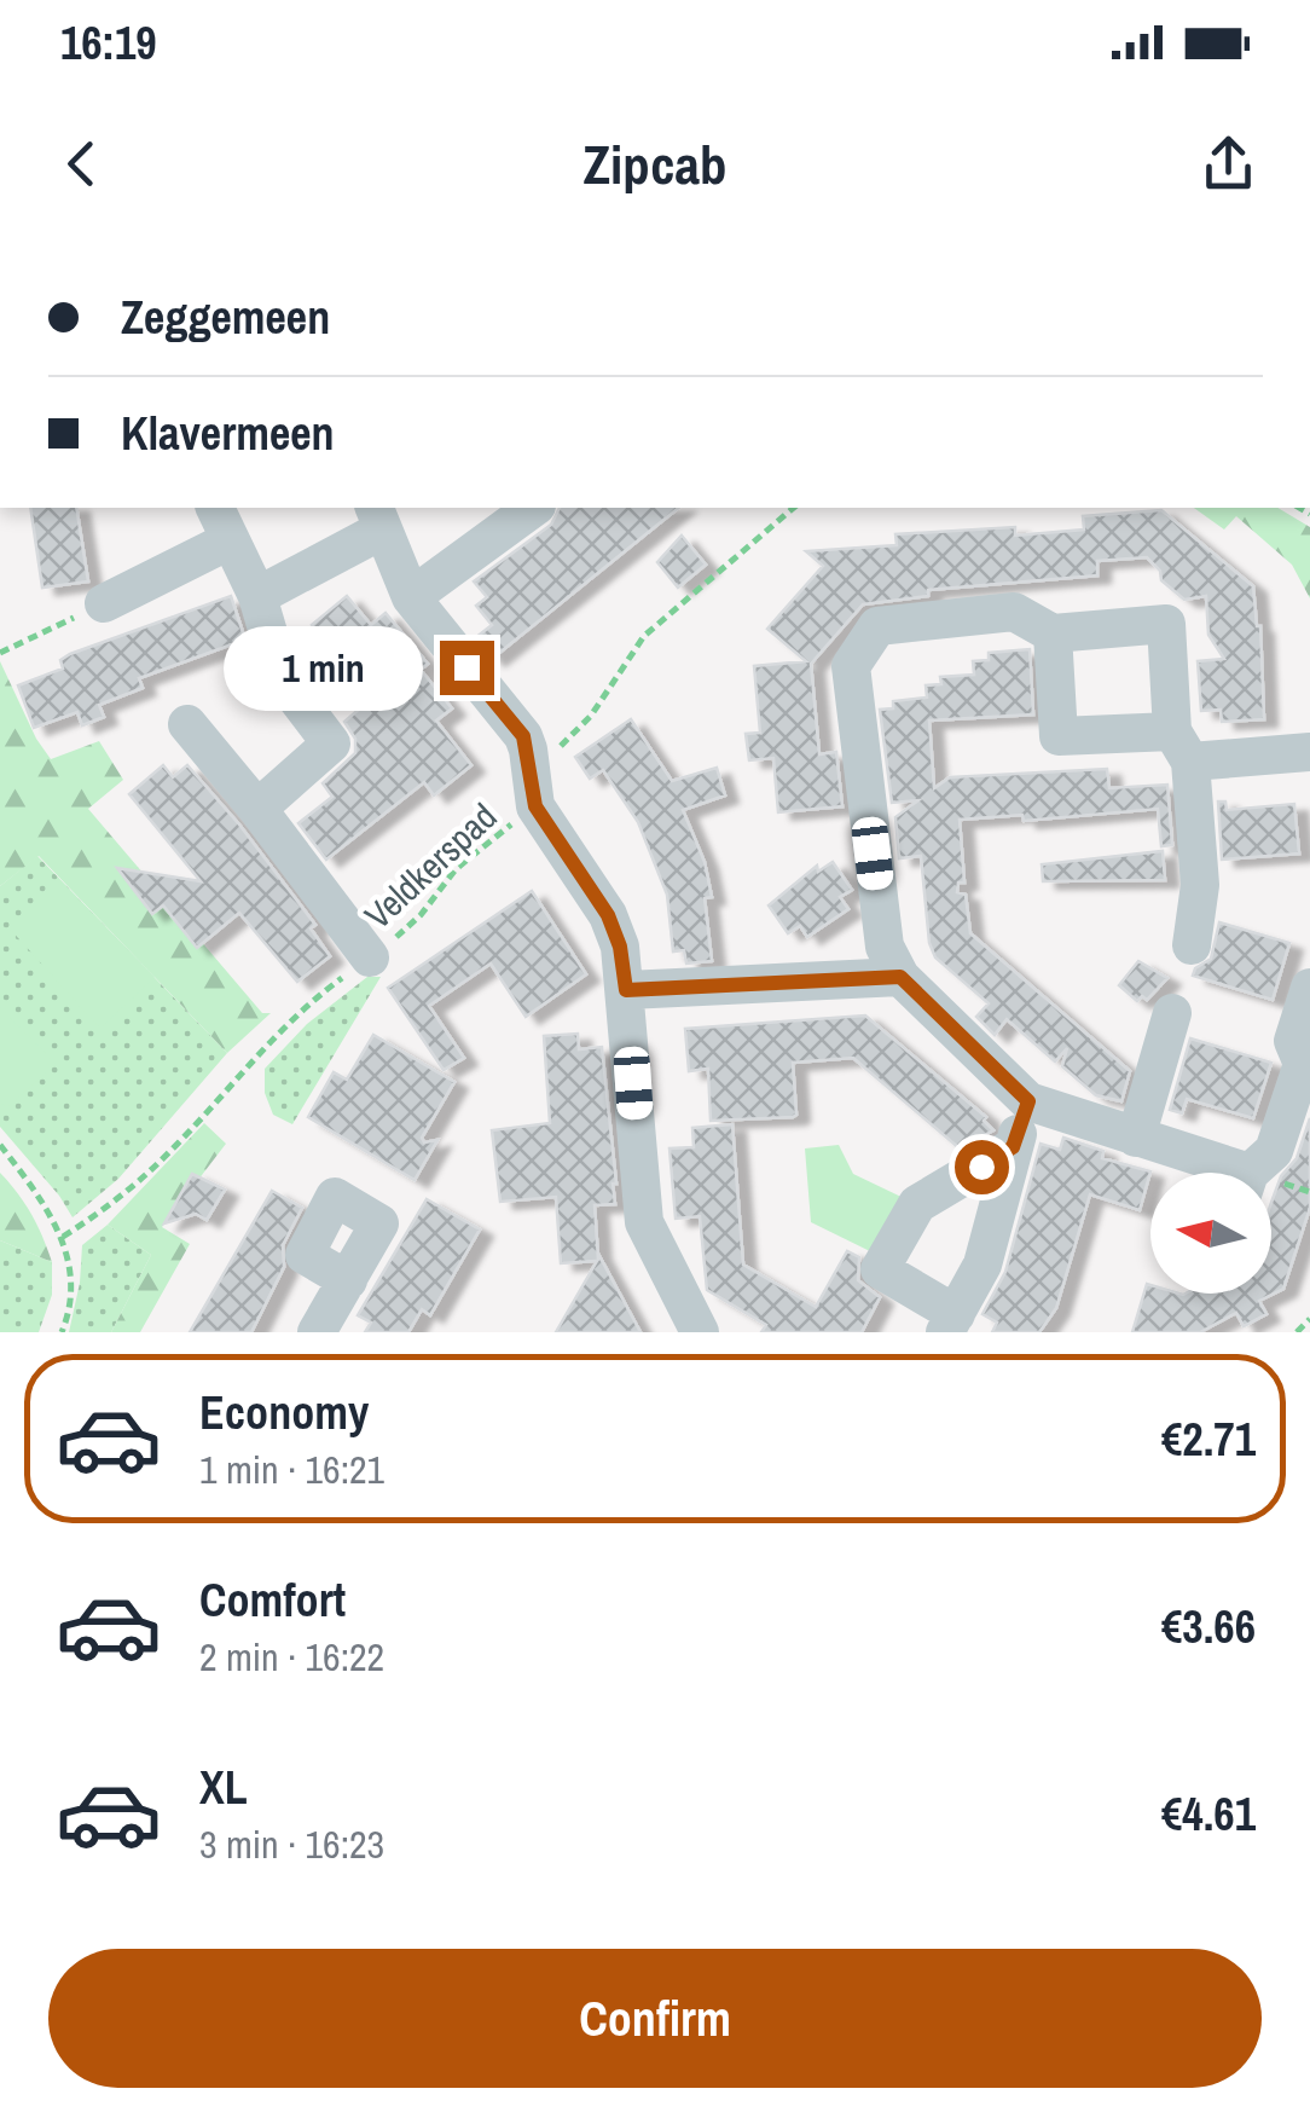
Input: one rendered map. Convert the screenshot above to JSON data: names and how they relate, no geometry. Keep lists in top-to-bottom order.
{
  "streets": {
    "path": ["Veldkerspad"]
  },
  "north": "left",
  "page": {
    "status": "16:19",
    "header": "Zipcab",
    "banner": ["Zeggemeen", "Klavermeen"],
    "bubble": "1 min",
    "list": [
      {
        "name": "Economy",
        "note": "1 min · 16:21",
        "value": "€2.71"
      },
      {
        "name": "Comfort",
        "note": "2 min · 16:22",
        "value": "€3.66"
      },
      {
        "name": "XL",
        "note": "3 min · 16:23",
        "value": "€4.61"
      }
    ],
    "buttons": "Confirm"
  }
}
